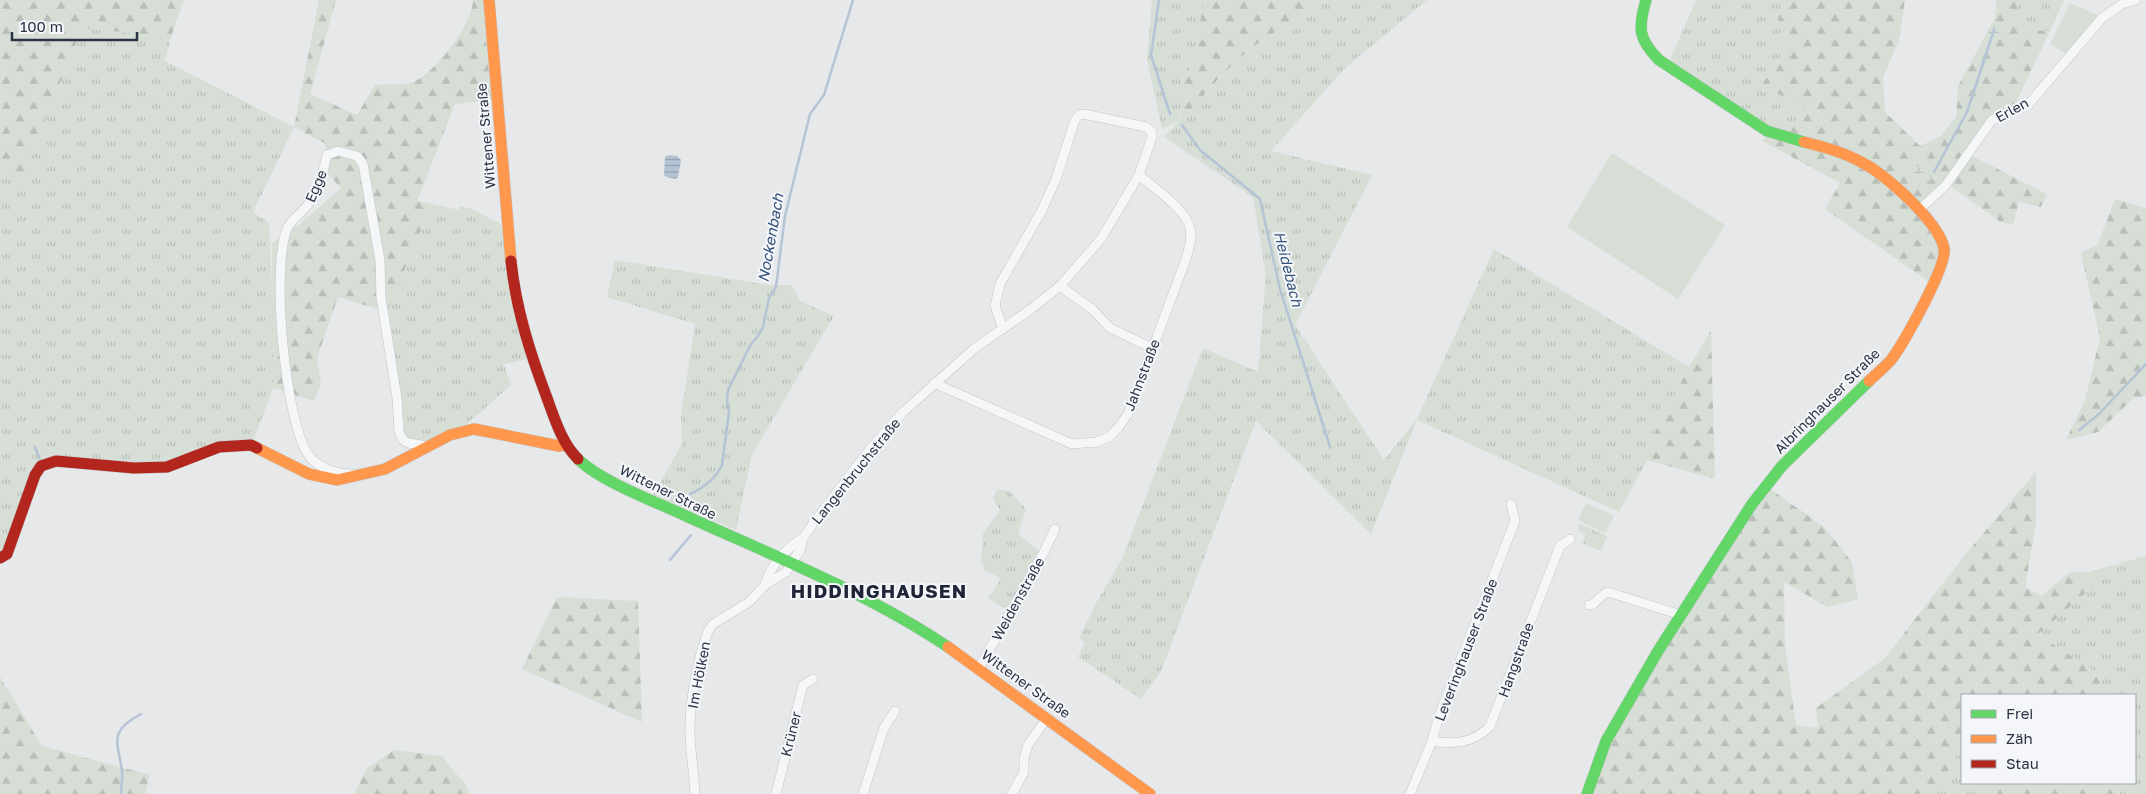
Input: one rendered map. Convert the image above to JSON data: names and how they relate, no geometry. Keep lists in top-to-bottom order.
{
  "streets": {
    "street": [
      "Erlen",
      "Wittener Straße",
      "Egge",
      "Jahnstraße",
      "Albringhauser Straße",
      "Langenbruchstraße",
      "Weidenstraße",
      "Leveringhauser Straße",
      "Hangstraße",
      "Im Hölken",
      "Krüner"
    ]
  },
  "crossings": [
    ["Erlen", "Albringhauser Straße"],
    ["Wittener Straße", "Langenbruchstraße"],
    ["Wittener Straße", "Weidenstraße"],
    ["Wittener Straße", "Im Hölken"],
    ["Jahnstraße", "Langenbruchstraße"],
    ["Langenbruchstraße", "Im Hölken"],
    ["Leveringhauser Straße", "Hangstraße"]
  ],
  "districts": ["HIDDINGHAUSEN"],
  "water": ["Nockenbach", "Heidebach"],
  "legend": ["Frei", "Zäh", "Stau"],
  "scale_bar": "100 m"
}
